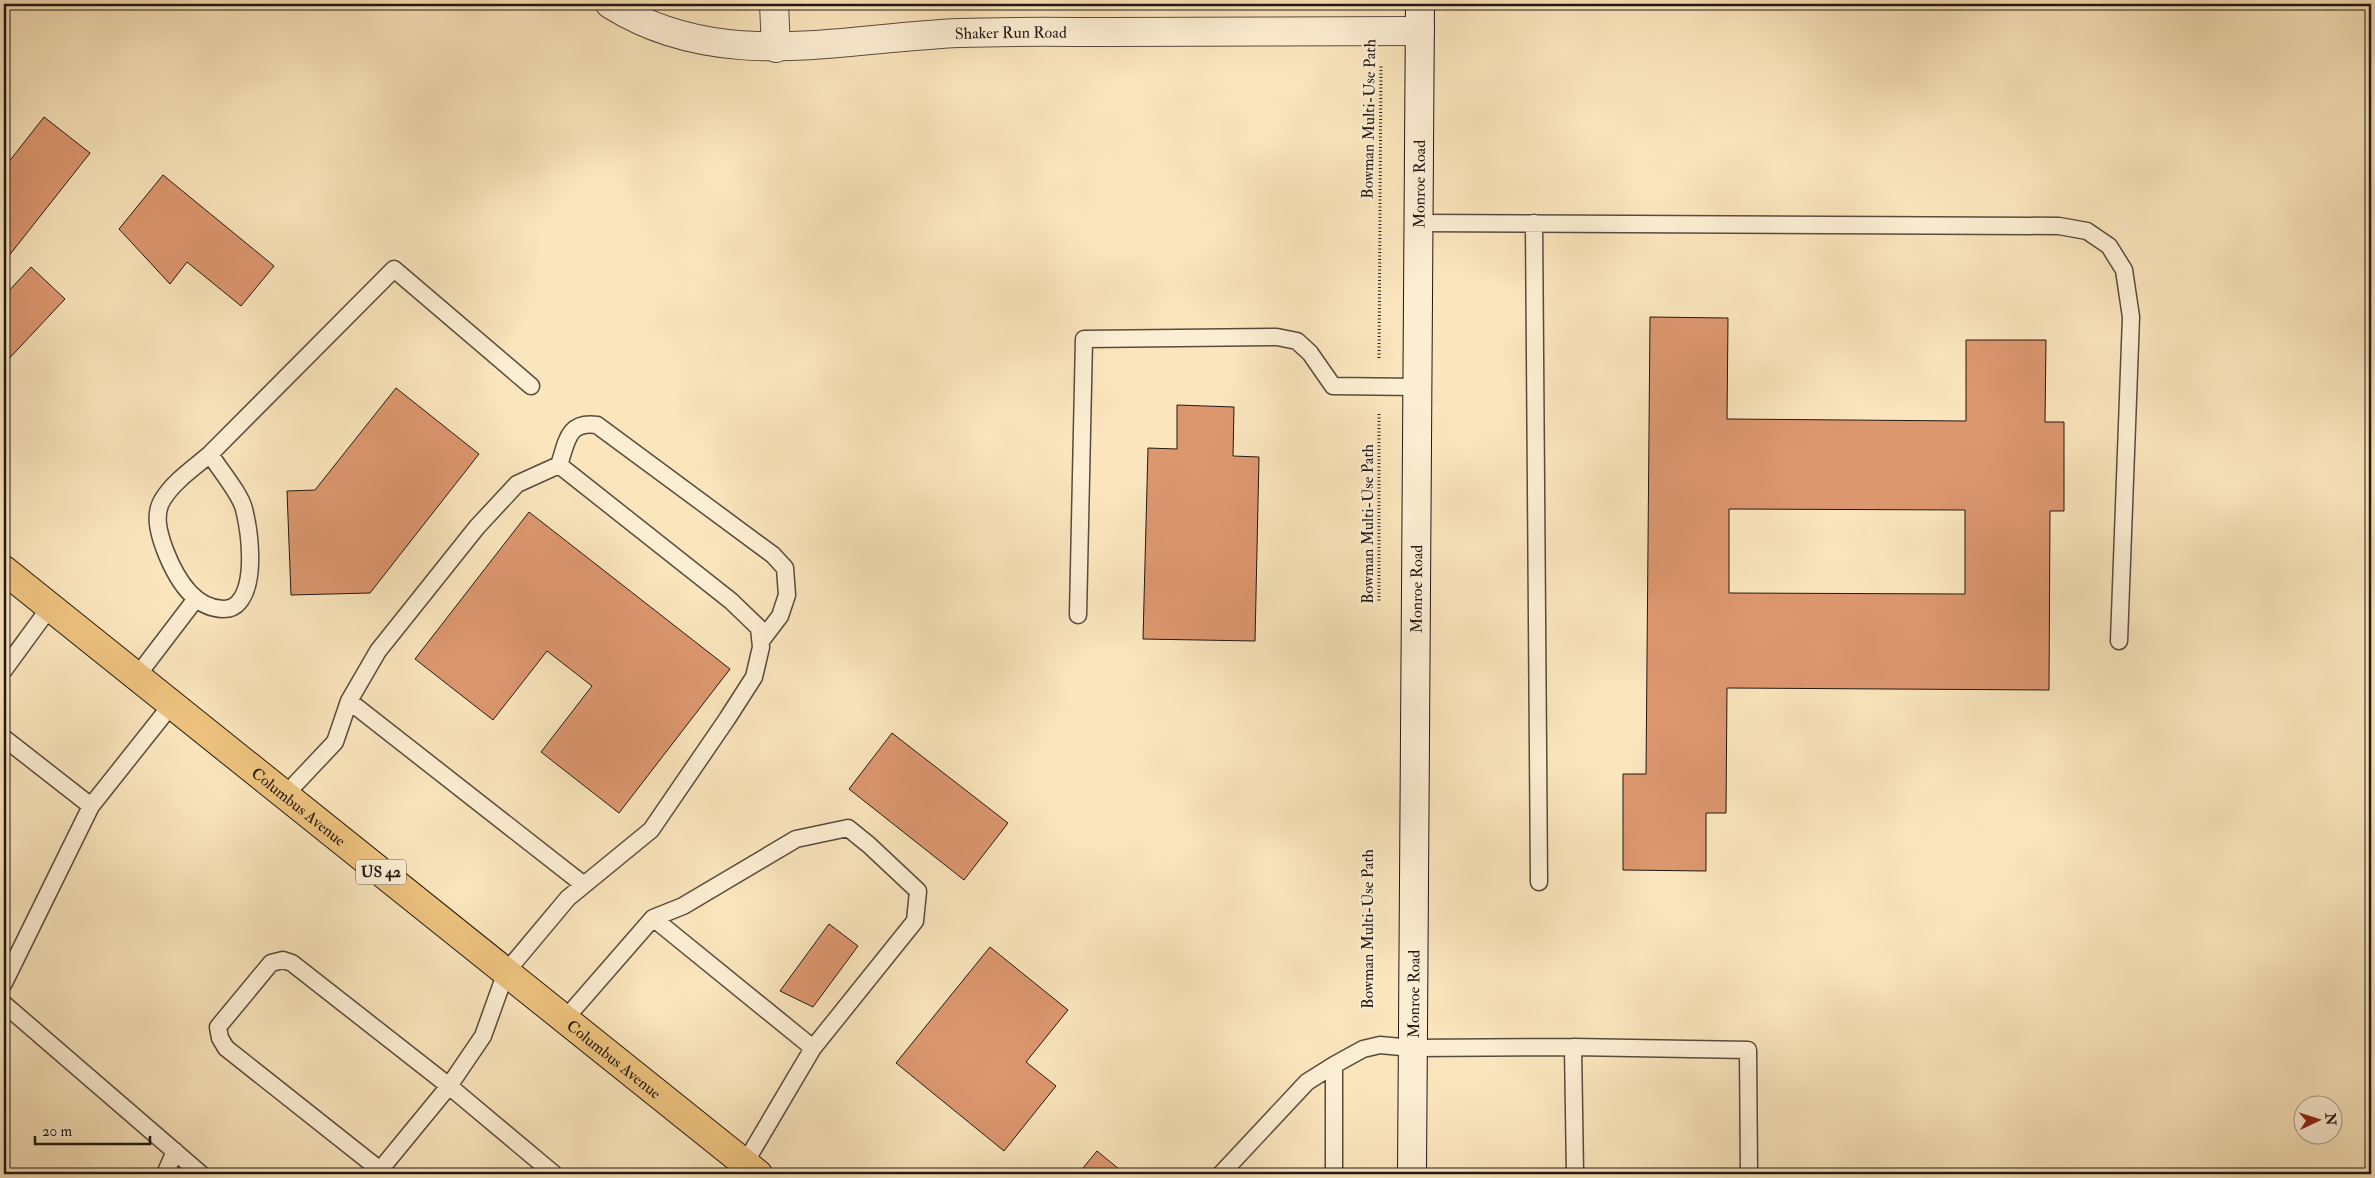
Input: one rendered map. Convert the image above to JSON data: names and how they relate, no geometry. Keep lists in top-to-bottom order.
{
  "streets": {
    "main road": ["Columbus Avenue", "US 42"],
    "street": ["Shaker Run Road", "Monroe Road"],
    "path": ["Bowman Multi-Use Path"]
  },
  "crossings": [
    ["Shaker Run Road", "Bowman Multi-Use Path"],
    ["Shaker Run Road", "Monroe Road"]
  ],
  "scale_bar": "20 m",
  "north": "right"
}
